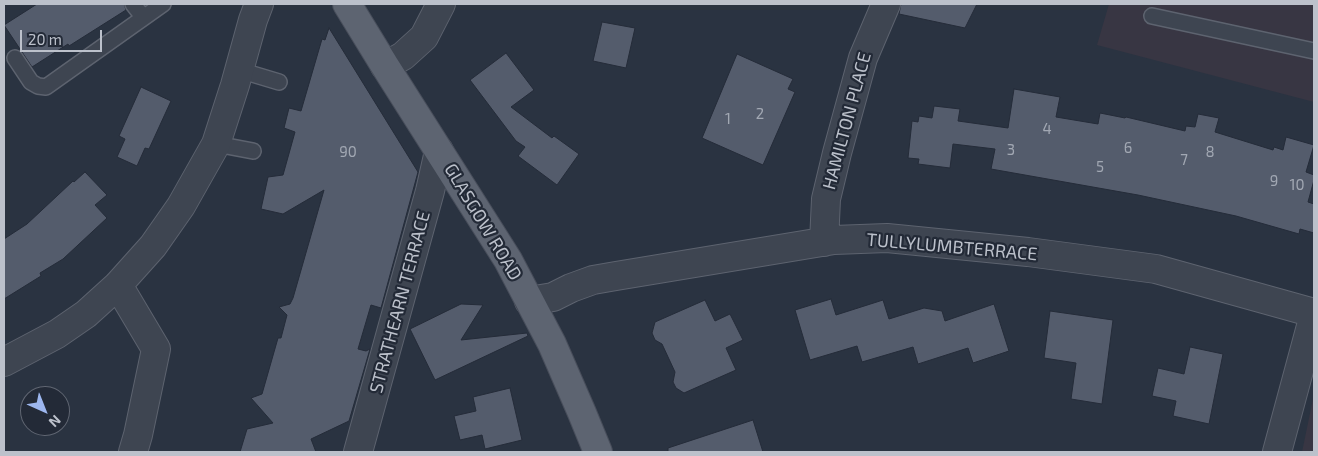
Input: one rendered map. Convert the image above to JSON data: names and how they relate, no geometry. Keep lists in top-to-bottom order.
{
  "streets": {
    "main road": ["GLASGOW ROAD"],
    "street": ["HAMILTON PLACE", "TULLYLUMBTERRACE", "STRATHEARN TERRACE"]
  },
  "crossings": [
    ["HAMILTON PLACE", "TULLYLUMBTERRACE"],
    ["GLASGOW ROAD", "TULLYLUMBTERRACE"],
    ["GLASGOW ROAD", "STRATHEARN TERRACE"]
  ],
  "house_numbers": [
    "2",
    "1",
    "4",
    "6",
    "3",
    "90",
    "8",
    "7",
    "5",
    "9",
    "10"
  ],
  "scale_bar": "20 m",
  "north": "bottom right"
}
